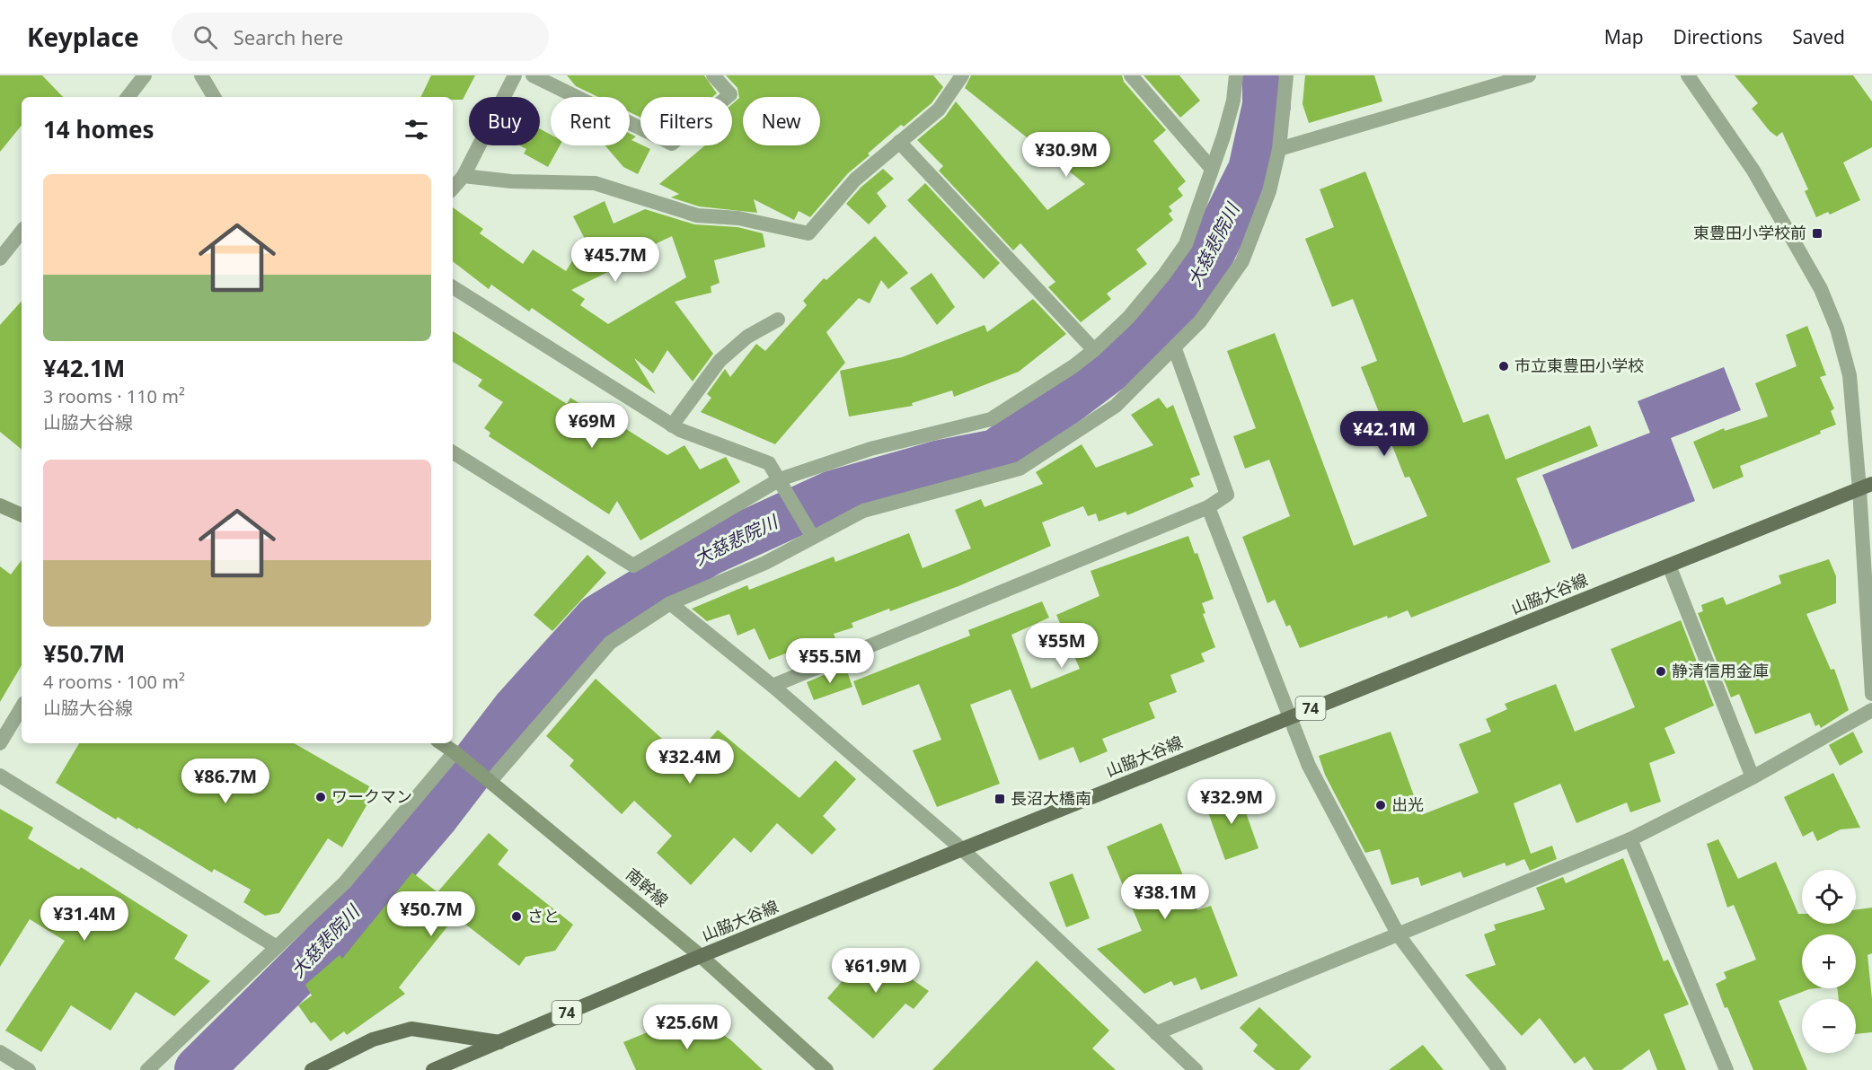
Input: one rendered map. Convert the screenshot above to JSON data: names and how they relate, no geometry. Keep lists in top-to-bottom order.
{
  "streets": {
    "main road": ["山脇大谷線", "74", "南幹線"]
  },
  "crossings": [
    ["山脇大谷線", "南幹線"]
  ],
  "water": ["大慈悲院川"],
  "places": {
    "transit": ["東豊田小学校前", "長沼大橋南"],
    "other": [
      "市立東豊田小学校",
      "静清信用金庫",
      "ワークマン",
      "出光",
      "さと"
    ]
  },
  "page": {
    "header": "Keyplace",
    "search": "Search here",
    "nav": ["Map", "Directions", "Saved"],
    "chip": [
      "Buy",
      "Rent",
      "Filters",
      "New"
    ],
    "heading": "14 homes",
    "price": [
      "¥30.9M",
      "¥45.7M",
      "¥69M",
      "¥42.1M",
      "¥55M",
      "¥55.5M",
      "¥32.4M",
      "¥86.7M",
      "¥32.9M",
      "¥38.1M",
      "¥50.7M",
      "¥31.4M",
      "¥61.9M",
      "¥25.6M"
    ],
    "list": [
      {
        "name": "¥42.1M",
        "note": "3 rooms · 110 m² · 山脇大谷線"
      },
      {
        "name": "¥50.7M",
        "note": "4 rooms · 100 m² · 山脇大谷線"
      }
    ],
    "map_buttons": ["+", "−"]
  }
}
